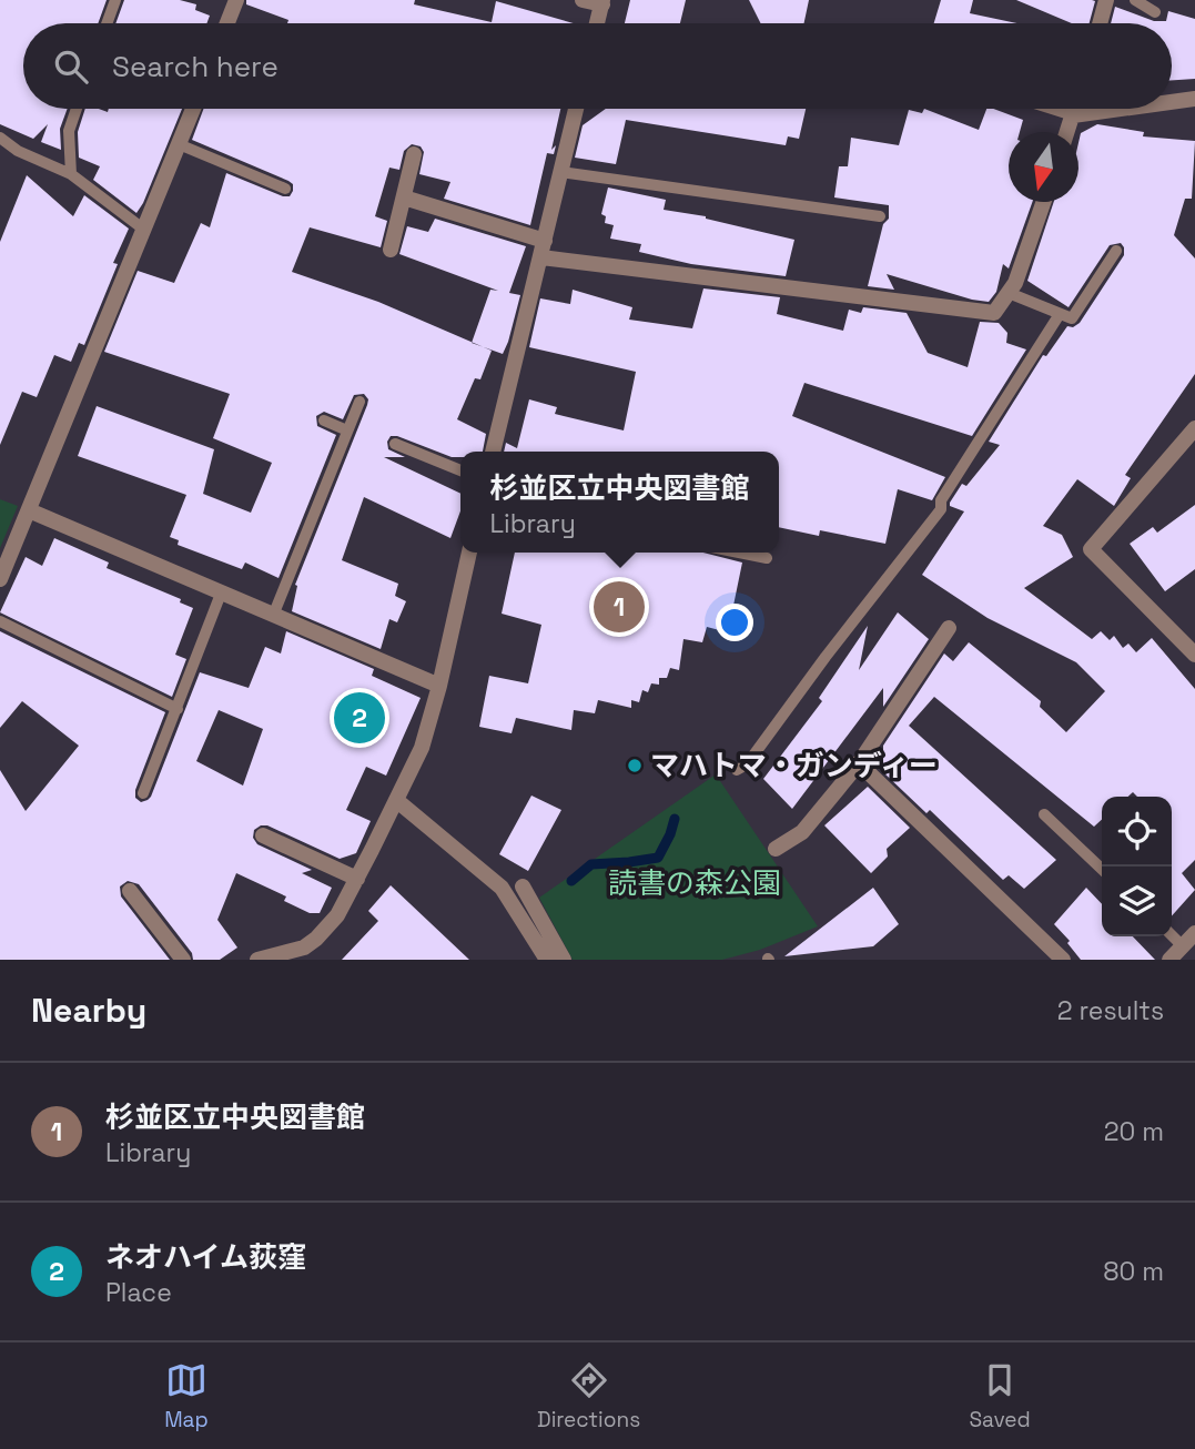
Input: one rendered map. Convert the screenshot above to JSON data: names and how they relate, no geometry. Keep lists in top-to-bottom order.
{
  "parks": ["読書の森公園"],
  "places": ["マハトマ・ガンディー"],
  "north": "bottom",
  "page": {
    "search": "Search here",
    "popup": ["杉並区立中央図書館", "Library"],
    "pins": ["1", "2"],
    "heading": ["Nearby", "2 results"],
    "list": [
      {
        "mark": "1",
        "name": "杉並区立中央図書館",
        "note": "Library",
        "value": "20 m"
      },
      {
        "mark": "2",
        "name": "ネオハイム荻窪",
        "note": "Place",
        "value": "80 m"
      }
    ],
    "nav": ["Map", "Directions", "Saved"]
  }
}
